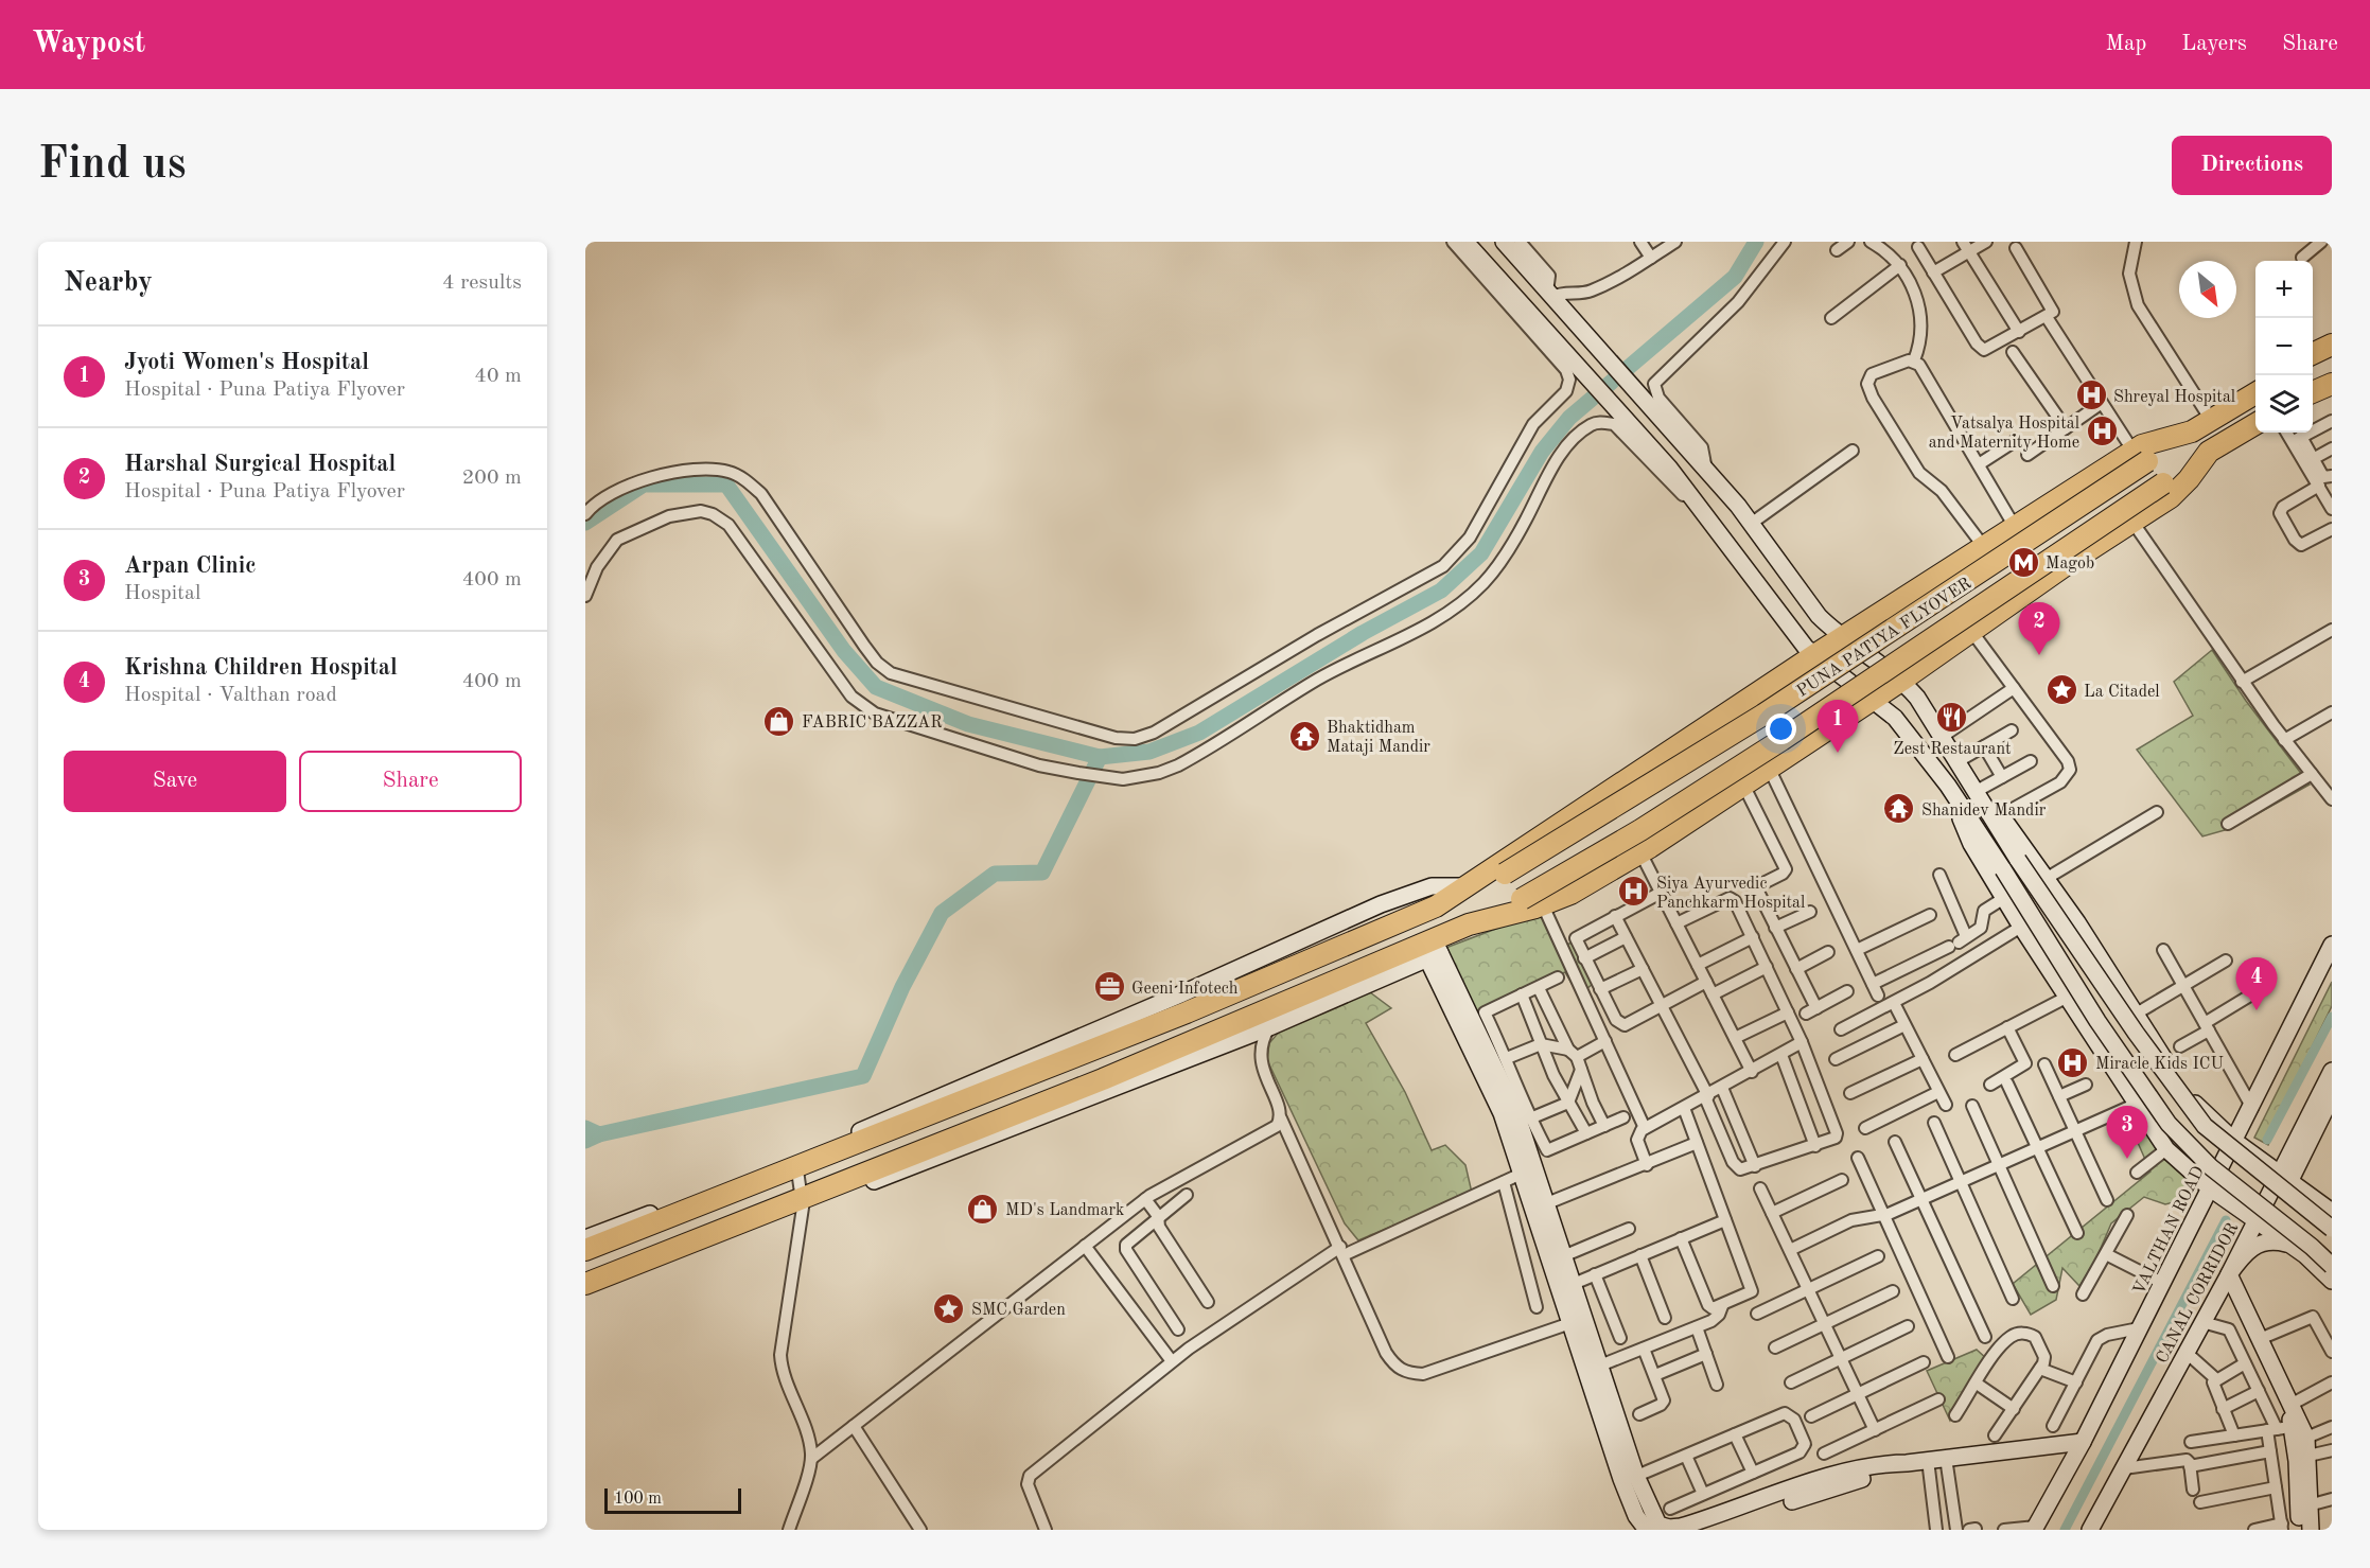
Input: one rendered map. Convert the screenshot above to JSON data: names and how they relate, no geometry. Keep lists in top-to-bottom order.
{
  "streets": {
    "highway": ["PUNA PATIYA FLYOVER"],
    "main road": ["VALTHAN ROAD", "CANAL CORRIDOR"]
  },
  "places": {
    "hospital": [
      "Shreyal Hospital",
      "Vatsalya Hospital and Maternity Home",
      "Siya Ayurvedic Panchkarm Hospital",
      "Miracle Kids ICU"
    ],
    "metro station": ["Magob"],
    "place": ["La Citadel", "SMC Garden"],
    "restaurant": ["Zest Restaurant"],
    "shop": ["FABRIC BAZZAR", "MD's Landmark"],
    "temple": ["Bhaktidham Mataji Mandir", "Shanidev Mandir"],
    "office": ["Geeni Infotech"]
  },
  "scale_bar": "100 m",
  "north": "bottom right",
  "page": {
    "header": "Waypost",
    "nav": ["Map", "Layers", "Share"],
    "buttons": [
      "Directions",
      ["Save", "Share"]
    ],
    "title": "Find us",
    "heading": ["Nearby", "4 results"],
    "map_buttons": ["+", "−"],
    "list": [
      {
        "mark": "1",
        "name": "Jyoti Women's Hospital",
        "note": "Hospital · Puna Patiya Flyover",
        "value": "40 m"
      },
      {
        "mark": "2",
        "name": "Harshal Surgical Hospital",
        "note": "Hospital · Puna Patiya Flyover",
        "value": "200 m"
      },
      {
        "mark": "3",
        "name": "Arpan Clinic",
        "note": "Hospital",
        "value": "400 m"
      },
      {
        "mark": "4",
        "name": "Krishna Children Hospital",
        "note": "Hospital · Valthan road",
        "value": "400 m"
      }
    ],
    "pins": [
      "2",
      "1",
      "4",
      "3"
    ],
    "scale": "100 m"
  }
}
